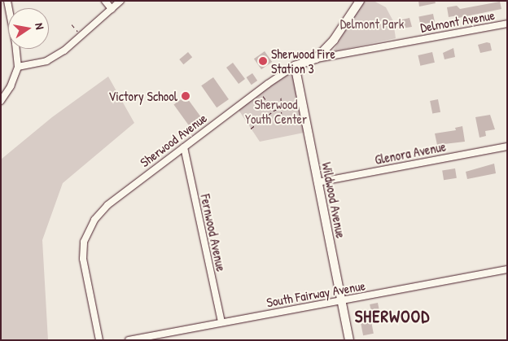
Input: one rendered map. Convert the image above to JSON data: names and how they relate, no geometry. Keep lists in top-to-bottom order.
{
  "streets": {
    "street": [
      "Delmont Avenue",
      "Sherwood Avenue",
      "Glenora Avenue",
      "Wildwood Avenue",
      "Fernwood Avenue",
      "South Fairway Avenue"
    ]
  },
  "crossings": [
    ["Delmont Avenue", "Sherwood Avenue"],
    ["Sherwood Avenue", "Wildwood Avenue"],
    ["Sherwood Avenue", "Fernwood Avenue"],
    ["Glenora Avenue", "Wildwood Avenue"],
    ["Wildwood Avenue", "South Fairway Avenue"],
    ["Fernwood Avenue", "South Fairway Avenue"]
  ],
  "districts": ["SHERWOOD"],
  "parks": ["Delmont Park", "Sherwood Youth Center"],
  "places": ["Sherwood Fire Station 3", "Victory School"],
  "north": "right"
}
